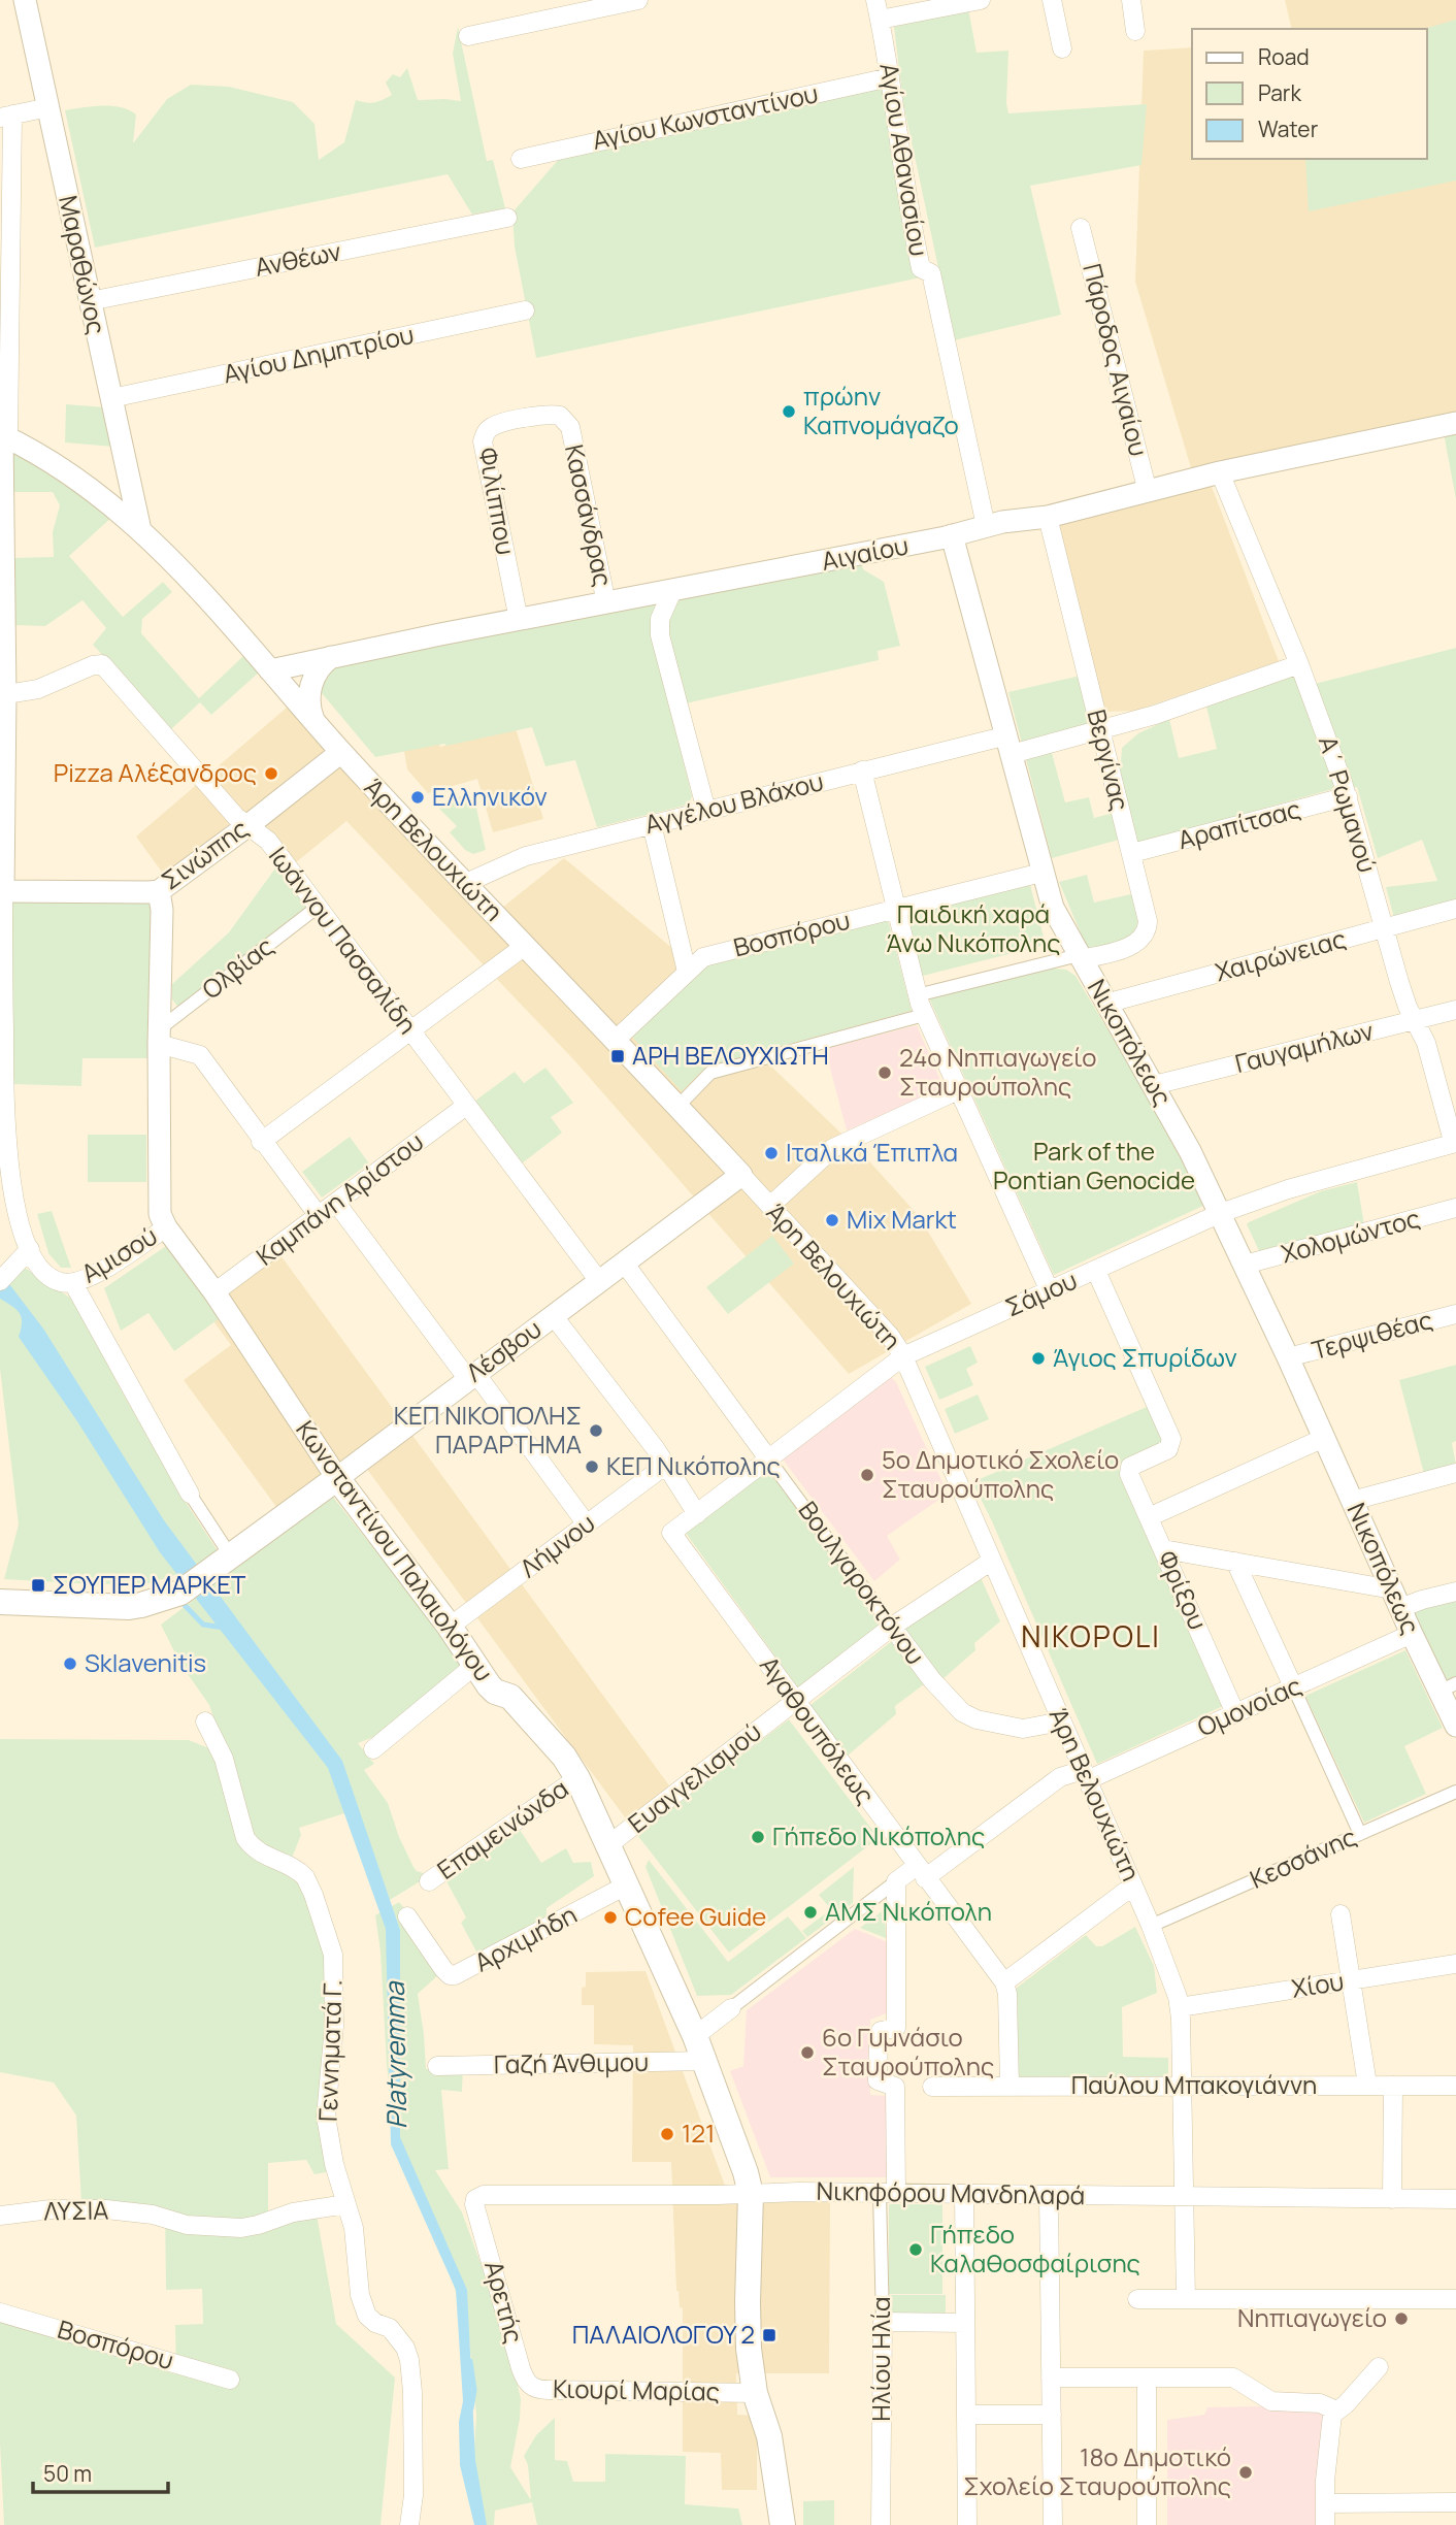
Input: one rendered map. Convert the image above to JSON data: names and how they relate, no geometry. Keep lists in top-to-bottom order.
{
  "streets": {
    "main road": ["Λέσβου", "Κωνσταντίνου Παλαιολόγου"],
    "street": [
      "Αγίου Κωνσταντίνου",
      "Αγίου Αθανασίου",
      "Ανθέων",
      "Μαραθώνος",
      "Αγίου Δημητρίου",
      "Πάροδος Αιγαίου",
      "Φιλίππου",
      "Κασσάνδρας",
      "Αιγαίου",
      "Βεργίνας",
      "Αγγέλου Βλάχου",
      "Α΄ Ρωμανού",
      "Αραπίτσας",
      "Άρη Βελουχιώτη",
      "Σινώπης",
      "Βοσπόρου",
      "Ιωάννου Πασσαλίδη",
      "Χαιρώνειας",
      "Ολβίας",
      "Νικοπόλεως",
      "Γαυγαμήλων",
      "Καμπάνη Αρίστου",
      "Χολομώντος",
      "Αμισού",
      "Σάμου",
      "Τερψιθέας",
      "Λήμνου",
      "Βουλγαροκτόνου",
      "Φρίξου",
      "Ομονοίας",
      "Αγαθουπόλεως",
      "Ευαγγελισμού",
      "Επαμεινώνδα",
      "Κεσσάνης",
      "Αρχιμήδη",
      "Χίου",
      "Γεννηματά Γ.",
      "Γαζή Άνθιμου",
      "Παύλου Μπακογιάννη",
      "Νικηφόρου Μανδηλαρά",
      "ΛΥΣΙΑ",
      "Αρετής",
      "Ηλίου Ηλία",
      "Κιουρί Μαρίας"
    ]
  },
  "crossings": [
    ["Αγίου Κωνσταντίνου", "Αγίου Αθανασίου"],
    ["Αγίου Αθανασίου", "Αιγαίου"],
    ["Ανθέων", "Μαραθώνος"],
    ["Μαραθώνος", "Αγίου Δημητρίου"],
    ["Μαραθώνος", "Άρη Βελουχιώτη"],
    ["Πάροδος Αιγαίου", "Αιγαίου"],
    ["Φιλίππου", "Κασσάνδρας"],
    ["Φιλίππου", "Αιγαίου"],
    ["Κασσάνδρας", "Αιγαίου"],
    ["Αιγαίου", "Βεργίνας"],
    ["Αιγαίου", "Α΄ Ρωμανού"],
    ["Αιγαίου", "Άρη Βελουχιώτη"],
    ["Αιγαίου", "Νικοπόλεως"],
    ["Βεργίνας", "Αγγέλου Βλάχου"],
    ["Βεργίνας", "Αραπίτσας"],
    ["Βεργίνας", "Νικοπόλεως"],
    ["Αγγέλου Βλάχου", "Α΄ Ρωμανού"],
    ["Αγγέλου Βλάχου", "Άρη Βελουχιώτη"],
    ["Αγγέλου Βλάχου", "Νικοπόλεως"],
    ["Α΄ Ρωμανού", "Αραπίτσας"],
    ["Α΄ Ρωμανού", "Χαιρώνειας"],
    ["Α΄ Ρωμανού", "Γαυγαμήλων"],
    ["Α΄ Ρωμανού", "Σάμου"],
    ["Άρη Βελουχιώτη", "Σινώπης"],
    ["Άρη Βελουχιώτη", "Βοσπόρου"],
    ["Άρη Βελουχιώτη", "Σάμου"],
    ["Άρη Βελουχιώτη", "Λέσβου"],
    ["Άρη Βελουχιώτη", "Βουλγαροκτόνου"],
    ["Άρη Βελουχιώτη", "Ομονοίας"],
    ["Άρη Βελουχιώτη", "Ευαγγελισμού"],
    ["Άρη Βελουχιώτη", "Κεσσάνης"],
    ["Άρη Βελουχιώτη", "Χίου"],
    ["Άρη Βελουχιώτη", "Παύλου Μπακογιάννη"],
    ["Άρη Βελουχιώτη", "Νικηφόρου Μανδηλαρά"],
    ["Σινώπης", "Ιωάννου Πασσαλίδη"],
    ["Σινώπης", "Κωνσταντίνου Παλαιολόγου"],
    ["Βοσπόρου", "Νικοπόλεως"],
    ["Ιωάννου Πασσαλίδη", "Ολβίας"],
    ["Ιωάννου Πασσαλίδη", "Καμπάνη Αρίστου"],
    ["Ιωάννου Πασσαλίδη", "Λέσβου"],
    ["Χαιρώνειας", "Νικοπόλεως"],
    ["Ολβίας", "Κωνσταντίνου Παλαιολόγου"],
    ["Νικοπόλεως", "Γαυγαμήλων"],
    ["Νικοπόλεως", "Χολομώντος"],
    ["Νικοπόλεως", "Σάμου"],
    ["Νικοπόλεως", "Τερψιθέας"],
    ["Νικοπόλεως", "Ομονοίας"],
    ["Καμπάνη Αρίστου", "Κωνσταντίνου Παλαιολόγου"],
    ["Αμισού", "Κωνσταντίνου Παλαιολόγου"],
    ["Σάμου", "Βουλγαροκτόνου"],
    ["Σάμου", "Φρίξου"],
    ["Σάμου", "Αγαθουπόλεως"],
    ["Λέσβου", "Κωνσταντίνου Παλαιολόγου"],
    ["Λέσβου", "Βουλγαροκτόνου"],
    ["Λήμνου", "Κωνσταντίνου Παλαιολόγου"],
    ["Κωνσταντίνου Παλαιολόγου", "Ομονοίας"],
    ["Κωνσταντίνου Παλαιολόγου", "Ευαγγελισμού"],
    ["Κωνσταντίνου Παλαιολόγου", "Επαμεινώνδα"],
    ["Κωνσταντίνου Παλαιολόγου", "Αρχιμήδη"],
    ["Κωνσταντίνου Παλαιολόγου", "Γαζή Άνθιμου"],
    ["Κωνσταντίνου Παλαιολόγου", "Νικηφόρου Μανδηλαρά"],
    ["Κωνσταντίνου Παλαιολόγου", "Κιουρί Μαρίας"],
    ["Βουλγαροκτόνου", "Ευαγγελισμού"],
    ["Φρίξου", "Ομονοίας"],
    ["Ομονοίας", "Αγαθουπόλεως"],
    ["Ομονοίας", "Ηλίου Ηλία"],
    ["Αγαθουπόλεως", "Ευαγγελισμού"],
    ["Γεννηματά Γ.", "ΛΥΣΙΑ"],
    ["Νικηφόρου Μανδηλαρά", "Αρετής"],
    ["Νικηφόρου Μανδηλαρά", "Ηλίου Ηλία"],
    ["Αρετής", "Κιουρί Μαρίας"]
  ],
  "districts": ["NIKOPOLI"],
  "water": ["Platyremma"],
  "parks": ["Παιδική χαρά Άνω Νικόπολης", "Park of the Pontian Genocide"],
  "places": {
    "other": [
      "πρώην Καπνομάγαζο",
      "Pizza Αλέξανδρος",
      "Ελληνικόν",
      "24ο Νηπιαγωγείο Σταυρούπολης",
      "Ιταλικά Έπιπλα",
      "Mix Markt",
      "Άγιος Σπυρίδων",
      "ΚΕΠ ΝΙΚΟΠΟΛΗΣ ΠΑΡΑΡΤΗΜΑ",
      "ΚΕΠ Νικόπολης",
      "5ο Δημοτικό Σχολείο Σταυρούπολης",
      "Sklavenitis",
      "Γήπεδο Νικόπολης",
      "ΑΜΣ Νικόπολη",
      "Cofee Guide",
      "6ο Γυμνάσιο Σταυρούπολης",
      "121",
      "Γήπεδο Καλαθοσφαίρισης",
      "Νηπιαγωγείο",
      "18ο Δημοτικό Σχολείο Σταυρούπολης"
    ],
    "transit": ["ΑΡΗ ΒΕΛΟΥΧΙΩΤΗ", "ΣΟΥΠΕΡ ΜΑΡΚΕΤ", "ΠΑΛΑΙΟΛΟΓΟΥ 2"]
  },
  "legend": ["Road", "Park", "Water"],
  "scale_bar": "50 m"
}
